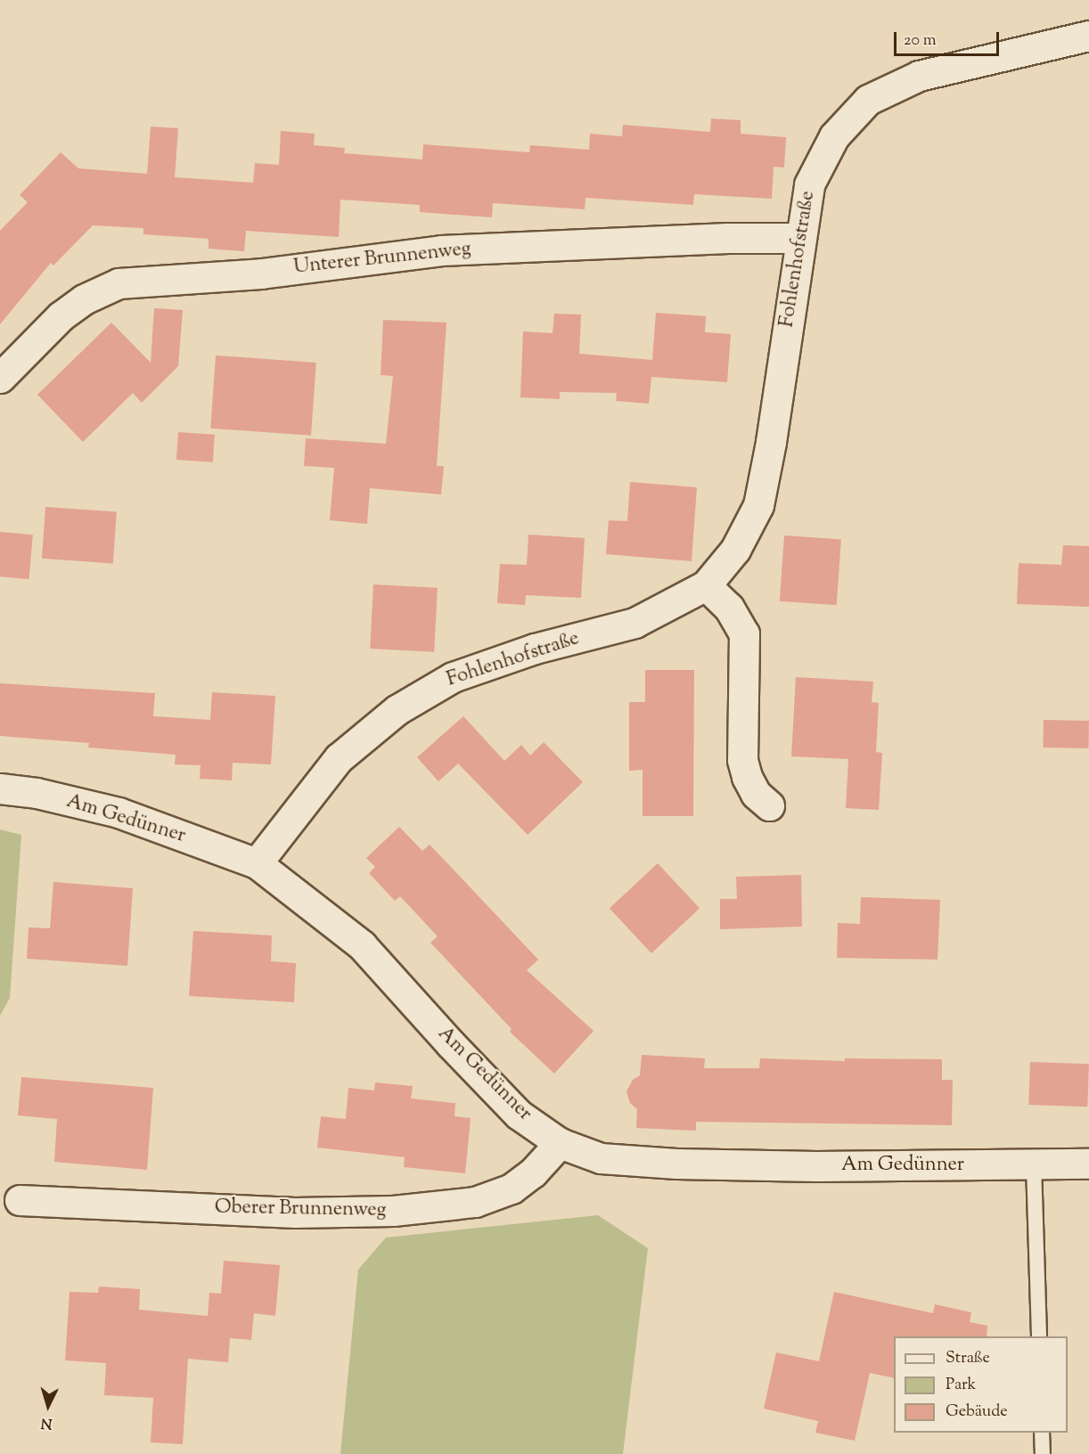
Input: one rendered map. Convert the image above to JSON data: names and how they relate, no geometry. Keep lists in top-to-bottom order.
{
  "streets": {
    "street": [
      "Unterer Brunnenweg",
      "Fohlenhofstraße",
      "Am Gedünner",
      "Oberer Brunnenweg"
    ]
  },
  "crossings": [
    ["Unterer Brunnenweg", "Fohlenhofstraße"],
    ["Fohlenhofstraße", "Am Gedünner"],
    ["Am Gedünner", "Oberer Brunnenweg"]
  ],
  "legend": ["Straße", "Park", "Gebäude"],
  "scale_bar": "20 m",
  "north": "bottom"
}
